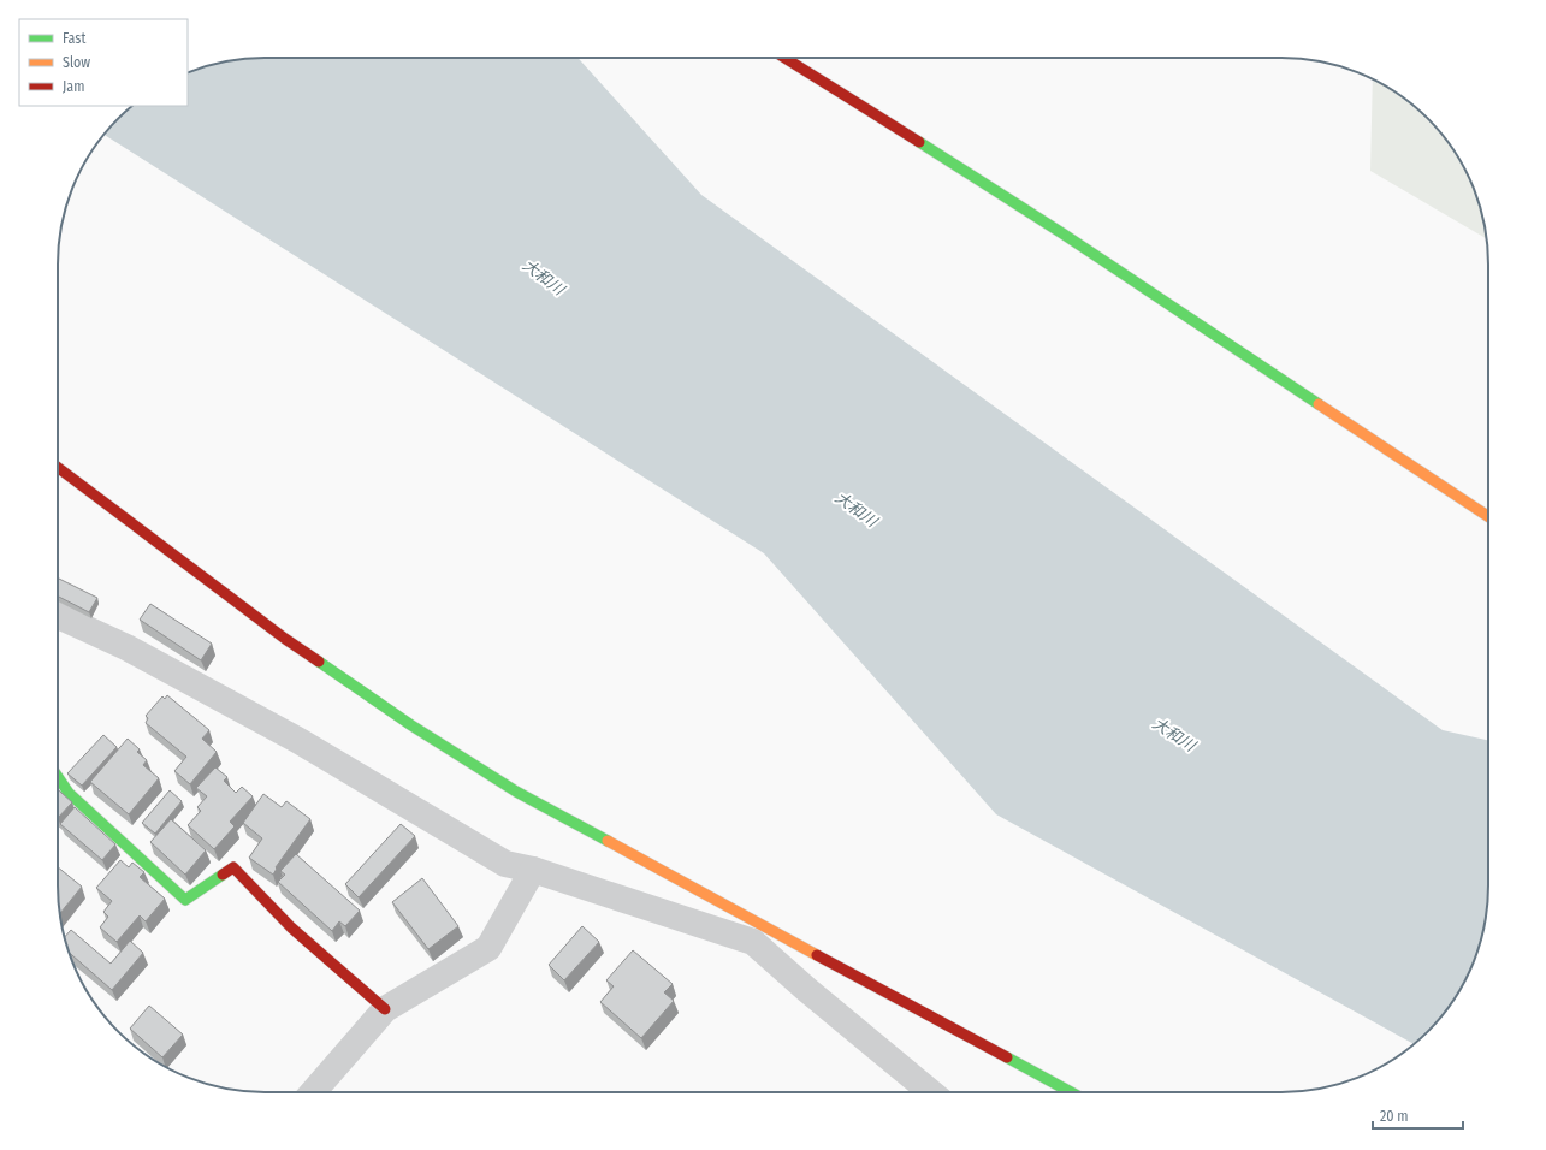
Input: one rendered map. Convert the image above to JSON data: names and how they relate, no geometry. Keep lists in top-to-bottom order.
{
  "water": ["大和川"],
  "legend": ["Fast", "Slow", "Jam"],
  "scale_bar": "20 m"
}
